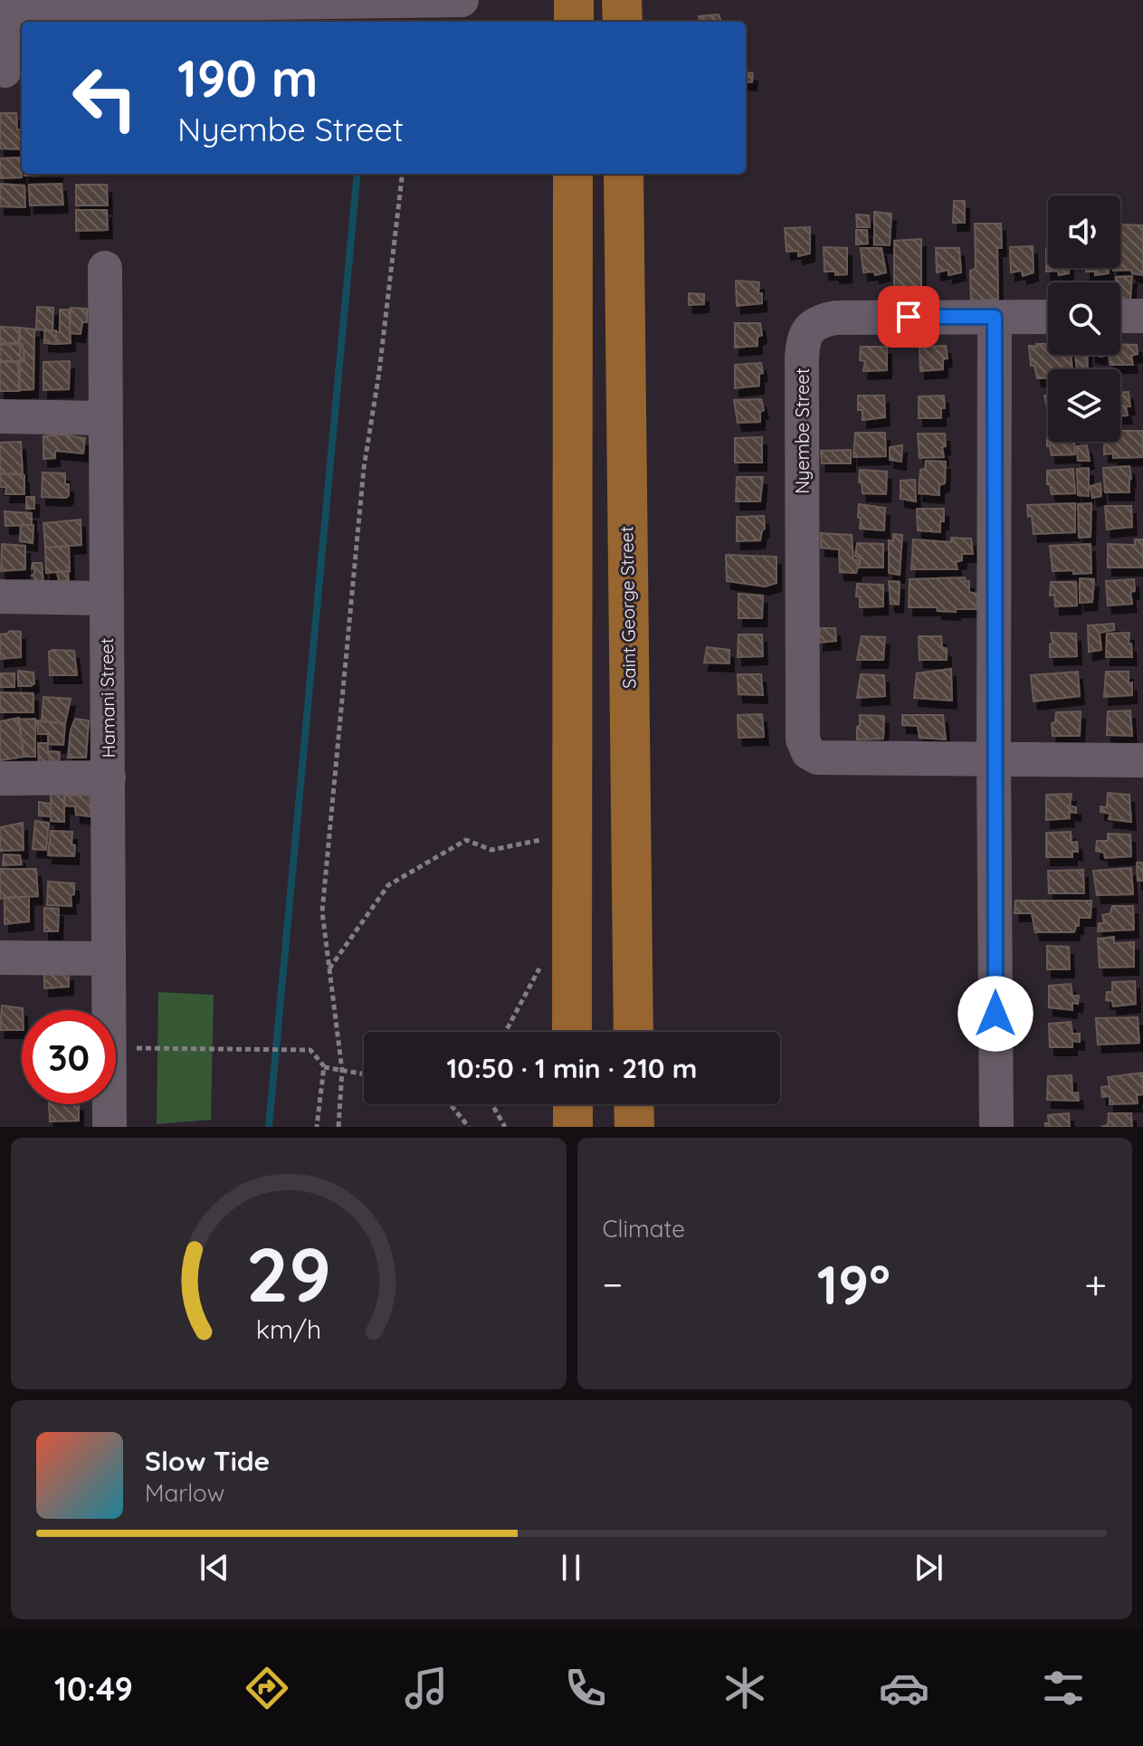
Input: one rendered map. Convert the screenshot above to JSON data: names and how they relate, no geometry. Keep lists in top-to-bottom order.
{
  "streets": {
    "main road": ["Saint George Street"],
    "street": ["Nyembe Street", "Hamani Street"]
  },
  "page": {
    "turn": ["190 m", "Nyembe Street"],
    "limit": "30",
    "trip": "10:50 · 1 min · 210 m",
    "tile": "Climate",
    "heat": ["−", "19°", "+"],
    "song": ["Slow Tide", "Marlow"],
    "tabs": "10:49",
    "gauge": ["29", "km/h"]
  }
}
